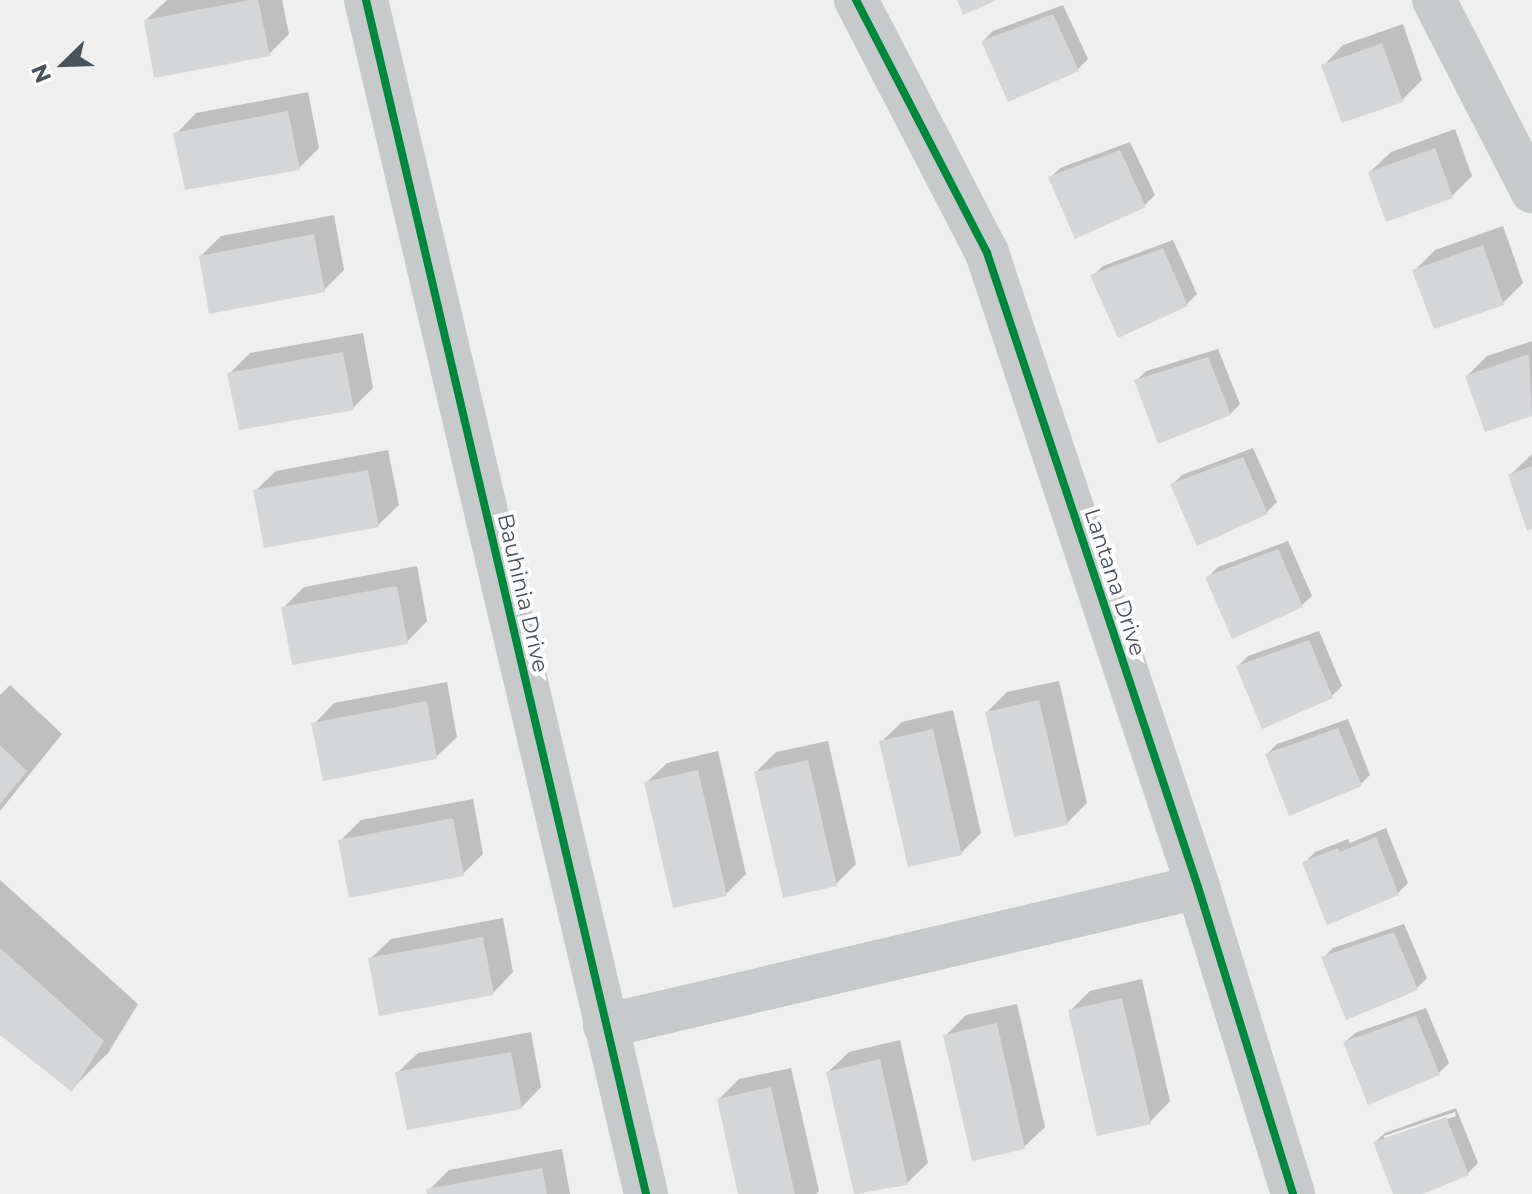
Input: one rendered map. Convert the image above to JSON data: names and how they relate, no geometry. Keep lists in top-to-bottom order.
{
  "streets": {
    "street": ["Lantana Drive", "Bauhinia Drive"]
  },
  "north": "bottom left"
}
